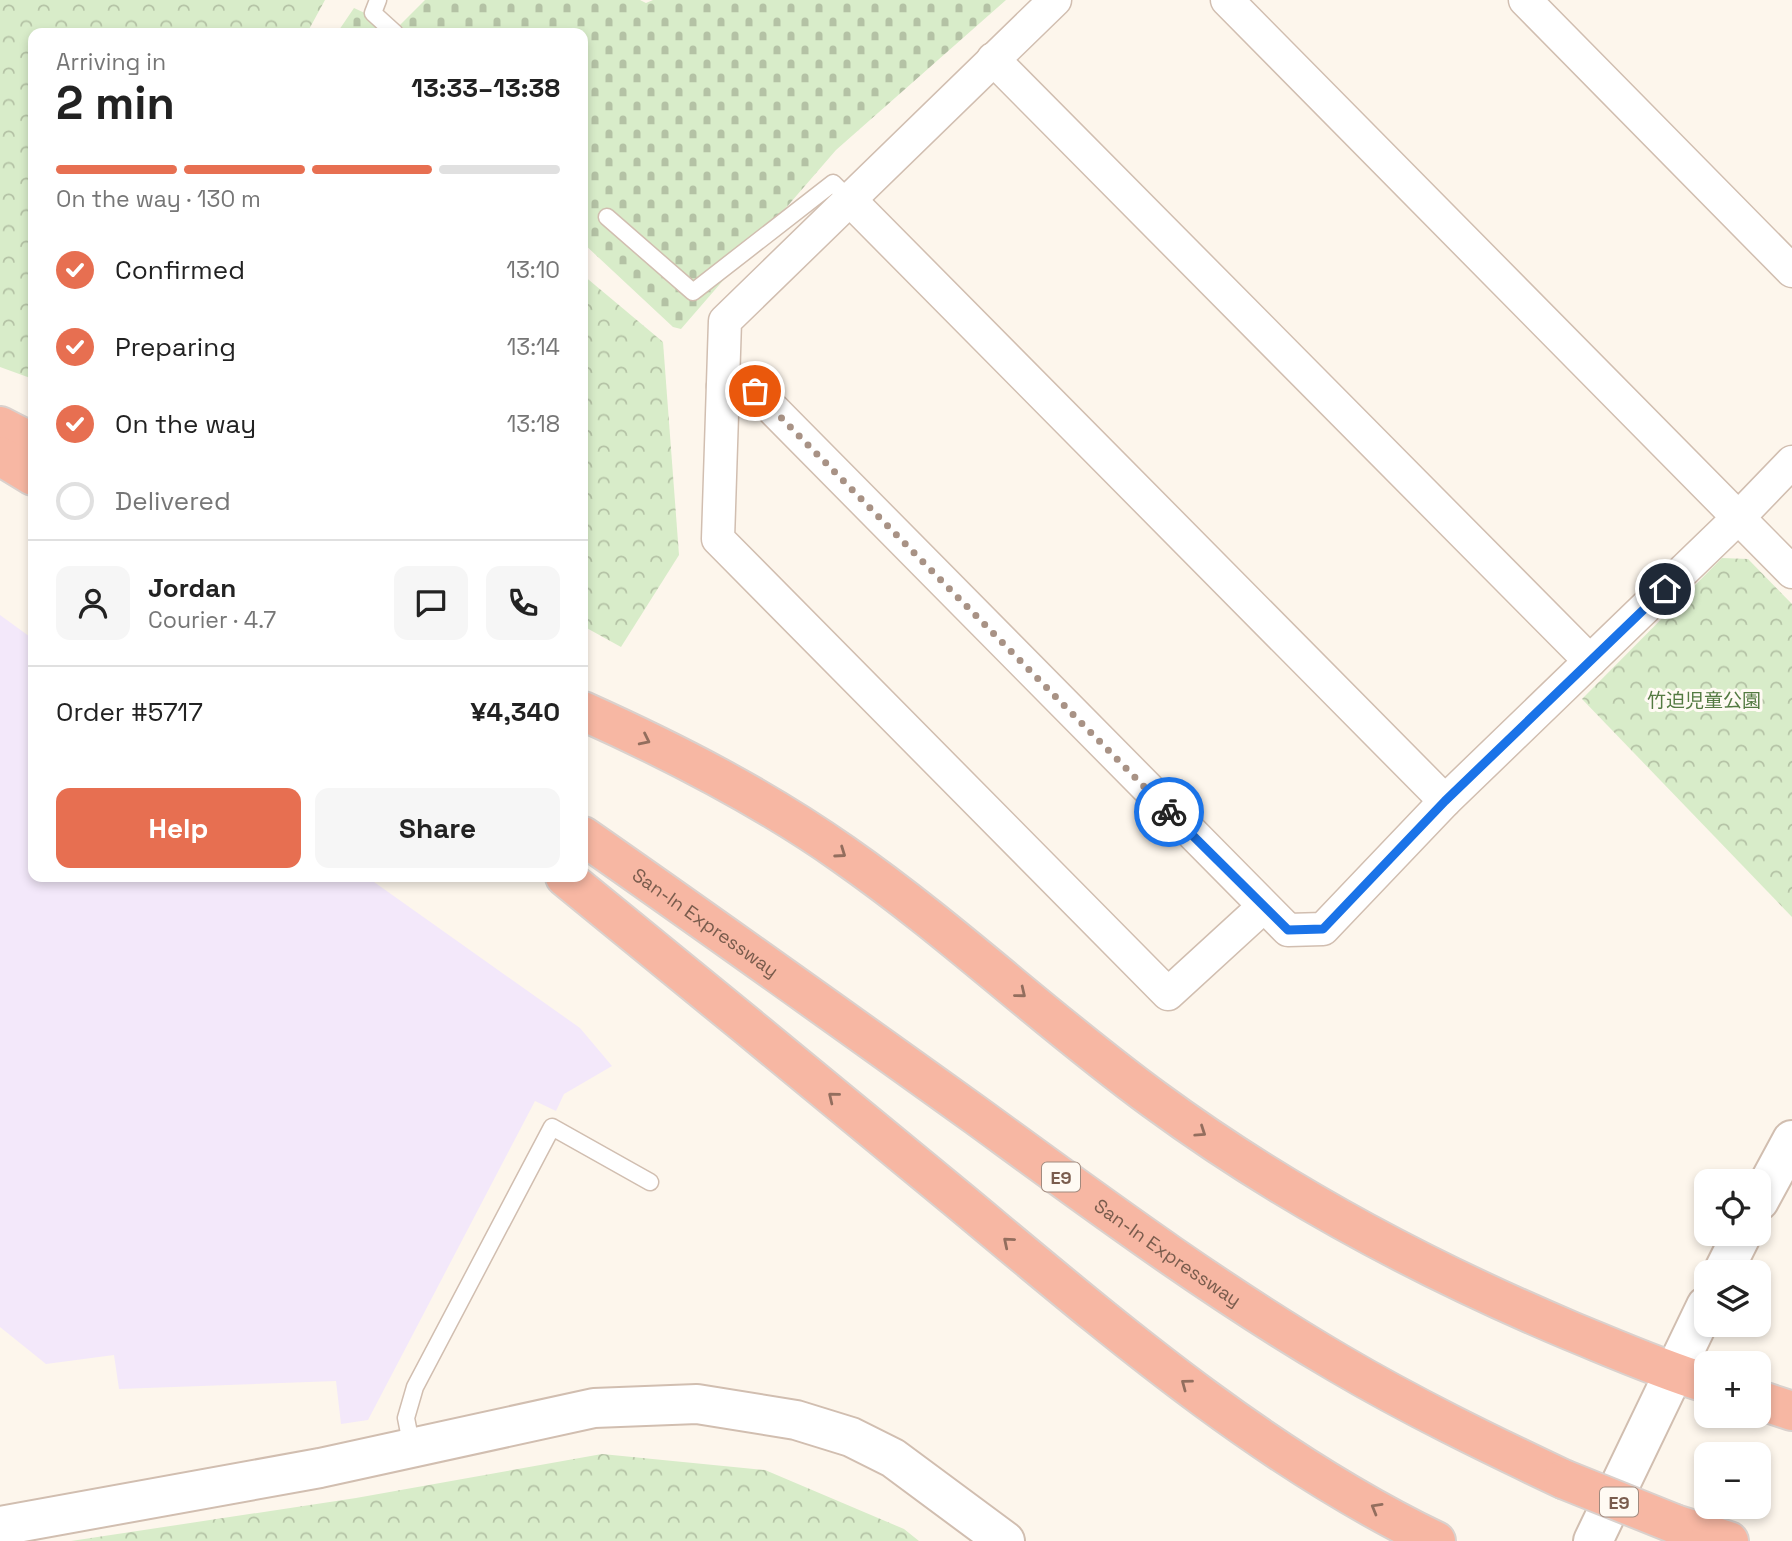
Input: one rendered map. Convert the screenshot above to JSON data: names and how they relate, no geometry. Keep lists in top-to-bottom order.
{
  "streets": {
    "highway": ["San-In Expressway", "E9"]
  },
  "parks": ["竹迫児童公園"],
  "page": {
    "heading": ["2 min", "Arriving in", "13:33–13:38"],
    "panel": [
      "Jordan",
      "Courier · 4.7",
      "Order #5717",
      "¥4,340"
    ],
    "bar": "On the way · 130 m",
    "list": [
      ["Confirmed", "13:10"],
      ["Preparing", "13:14"],
      ["On the way", "13:18"],
      "Delivered"
    ],
    "buttons": ["Help", "Share"],
    "map_buttons": ["+", "−"]
  }
}
